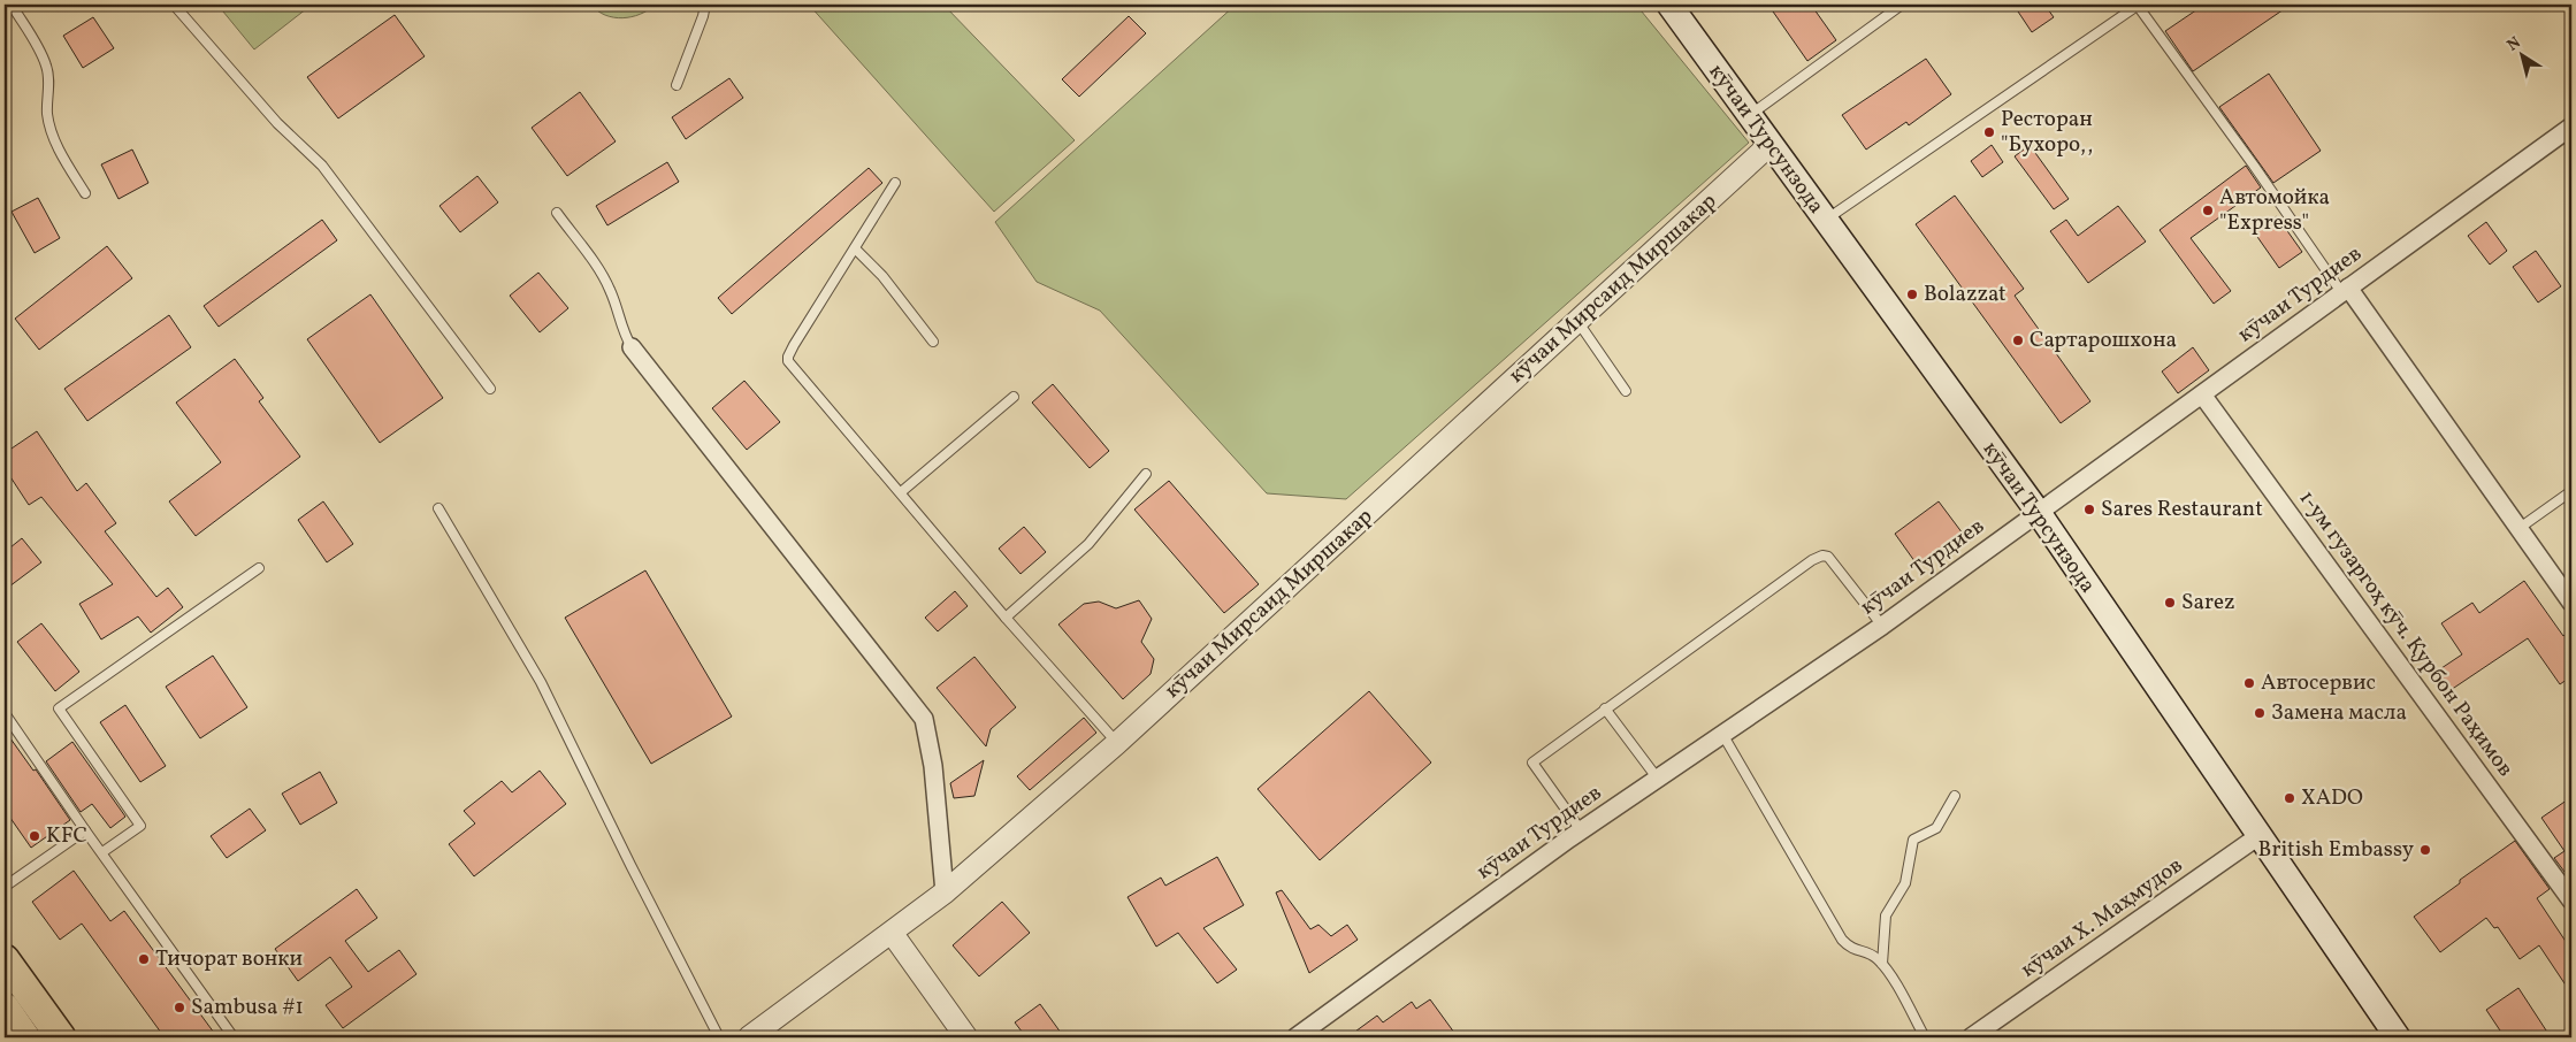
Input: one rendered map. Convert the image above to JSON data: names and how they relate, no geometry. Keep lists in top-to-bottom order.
{
  "streets": {
    "main road": ["кӯчаи Турсунзода"],
    "street": [
      "кӯчаи Мирсаид Миршакар",
      "кӯчаи Турдиев",
      "1-ум гузаргоҳ кӯч. Қурбон Раҳимов",
      "кӯчаи Х. Маҳмудов"
    ]
  },
  "crossings": [
    ["кӯчаи Турсунзода", "кӯчаи Мирсаид Миршакар"],
    ["кӯчаи Турсунзода", "кӯчаи Турдиев"],
    ["кӯчаи Турсунзода", "кӯчаи Х. Маҳмудов"],
    ["кӯчаи Турдиев", "1-ум гузаргоҳ кӯч. Қурбон Раҳимов"]
  ],
  "places": [
    "Ресторан \"Бухоро,,",
    "Автомойка \"Express\"",
    "Bolazzat",
    "Сартарошхона",
    "Sares Restaurant",
    "Sarez",
    "Автосервис",
    "Замена масла",
    "XADO",
    "KFC",
    "British Embassy",
    "Тичорат вонки",
    "Sambusa #1"
  ],
  "north": "top left"
}
